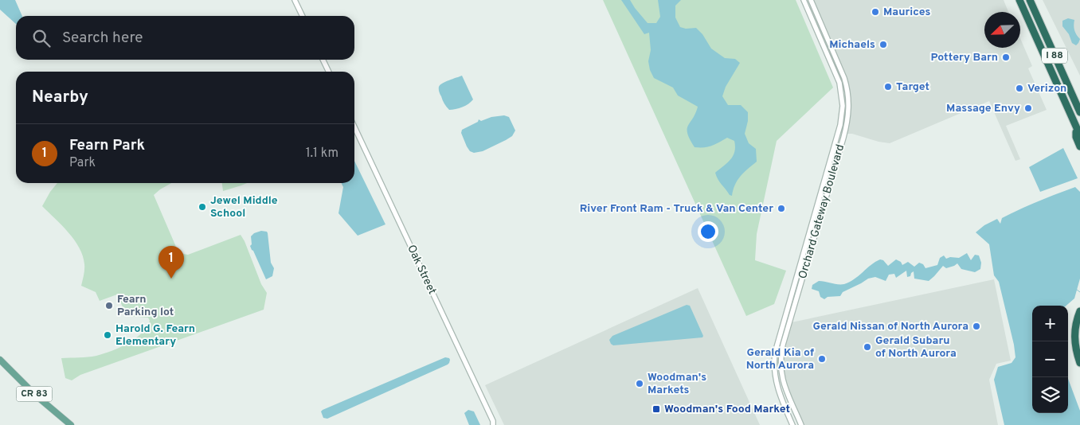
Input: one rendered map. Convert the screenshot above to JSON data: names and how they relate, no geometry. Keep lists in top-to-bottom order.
{
  "streets": {
    "highway": ["I 88"],
    "main road": ["CR 83"],
    "street": ["Orchard Gateway Boulevard", "Oak Street"]
  },
  "places": {
    "other": [
      "Maurices",
      "Michaels",
      "Pottery Barn",
      "Target",
      "Verizon",
      "Massage Envy",
      "Jewel Middle School",
      "River Front Ram - Truck & Van Center",
      "Fearn Parking lot",
      "Gerald Nissan of North Aurora",
      "Harold G. Fearn Elementary",
      "Gerald Subaru of North Aurora",
      "Gerald Kia of North Aurora",
      "Woodman's Markets"
    ],
    "transit": ["Woodman's Food Market"]
  },
  "north": "bottom left",
  "page": {
    "search": "Search here",
    "heading": "Nearby",
    "list": [
      {
        "mark": "1",
        "name": "Fearn Park",
        "note": "Park",
        "value": "1.1 km"
      }
    ],
    "pins": "1",
    "map_buttons": ["+", "−"]
  }
}
